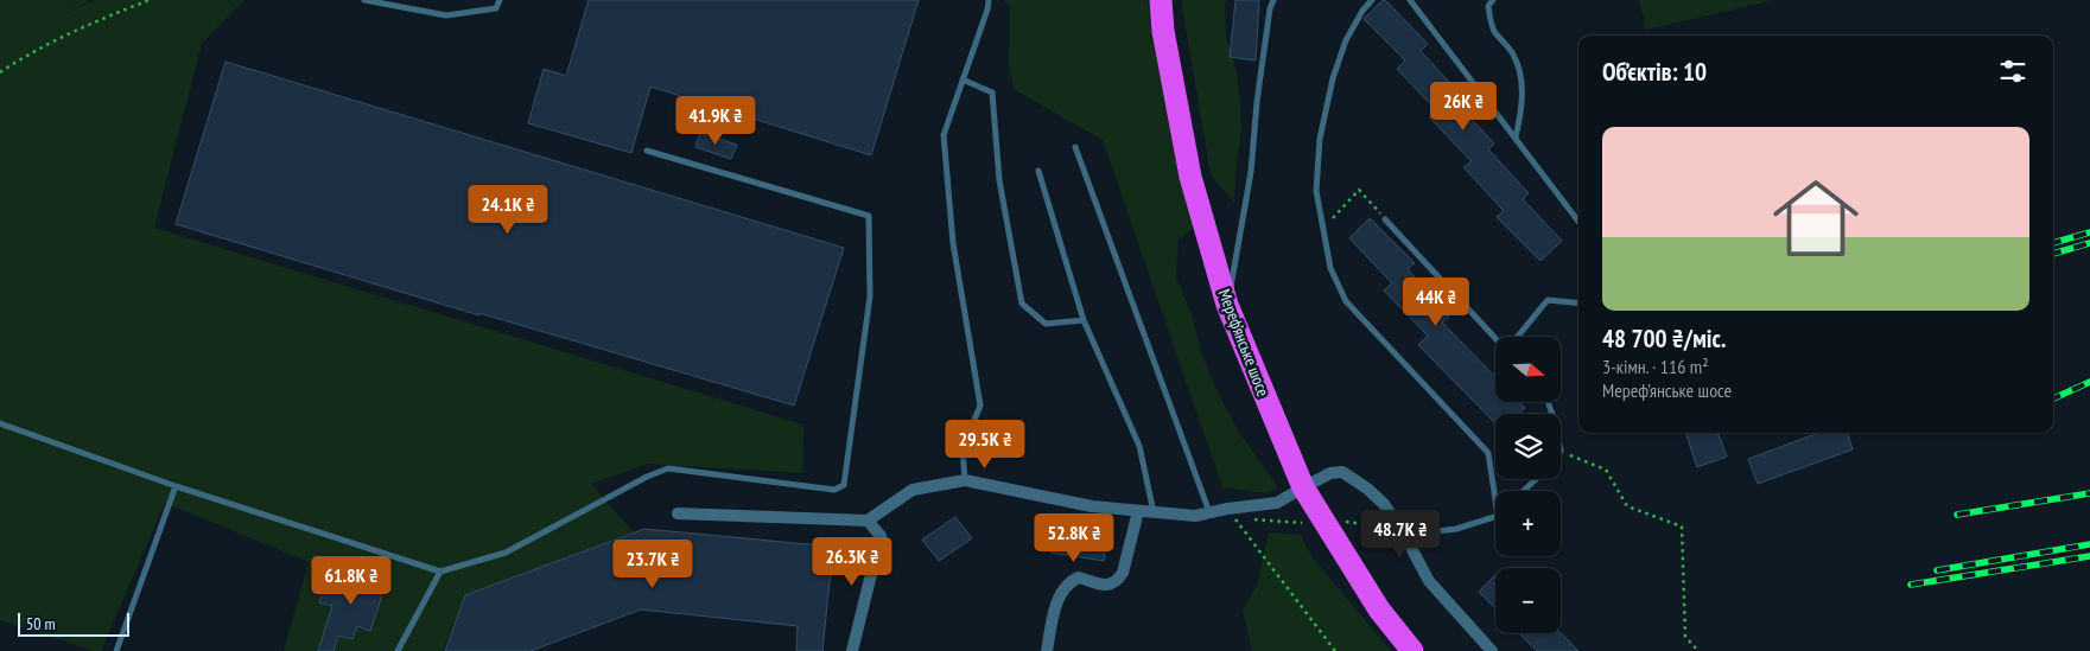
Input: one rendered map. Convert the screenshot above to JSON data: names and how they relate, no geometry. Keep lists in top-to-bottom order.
{
  "streets": {
    "highway": ["Мереф’янське шосе"]
  },
  "scale_bar": "50 m",
  "north": "right",
  "page": {
    "heading": "Об’єктів: 10",
    "price": [
      "26K ₴",
      "41.9K ₴",
      "24.1K ₴",
      "44K ₴",
      "29.5K ₴",
      "48.7K ₴",
      "52.8K ₴",
      "26.3K ₴",
      "23.7K ₴",
      "61.8K ₴"
    ],
    "list": [
      {
        "name": "48 700 ₴/міс.",
        "note": "3-кімн. · 116 m² · Мереф’янське шосе"
      }
    ],
    "map_buttons": ["+", "−"],
    "scale": "50 m"
  }
}
